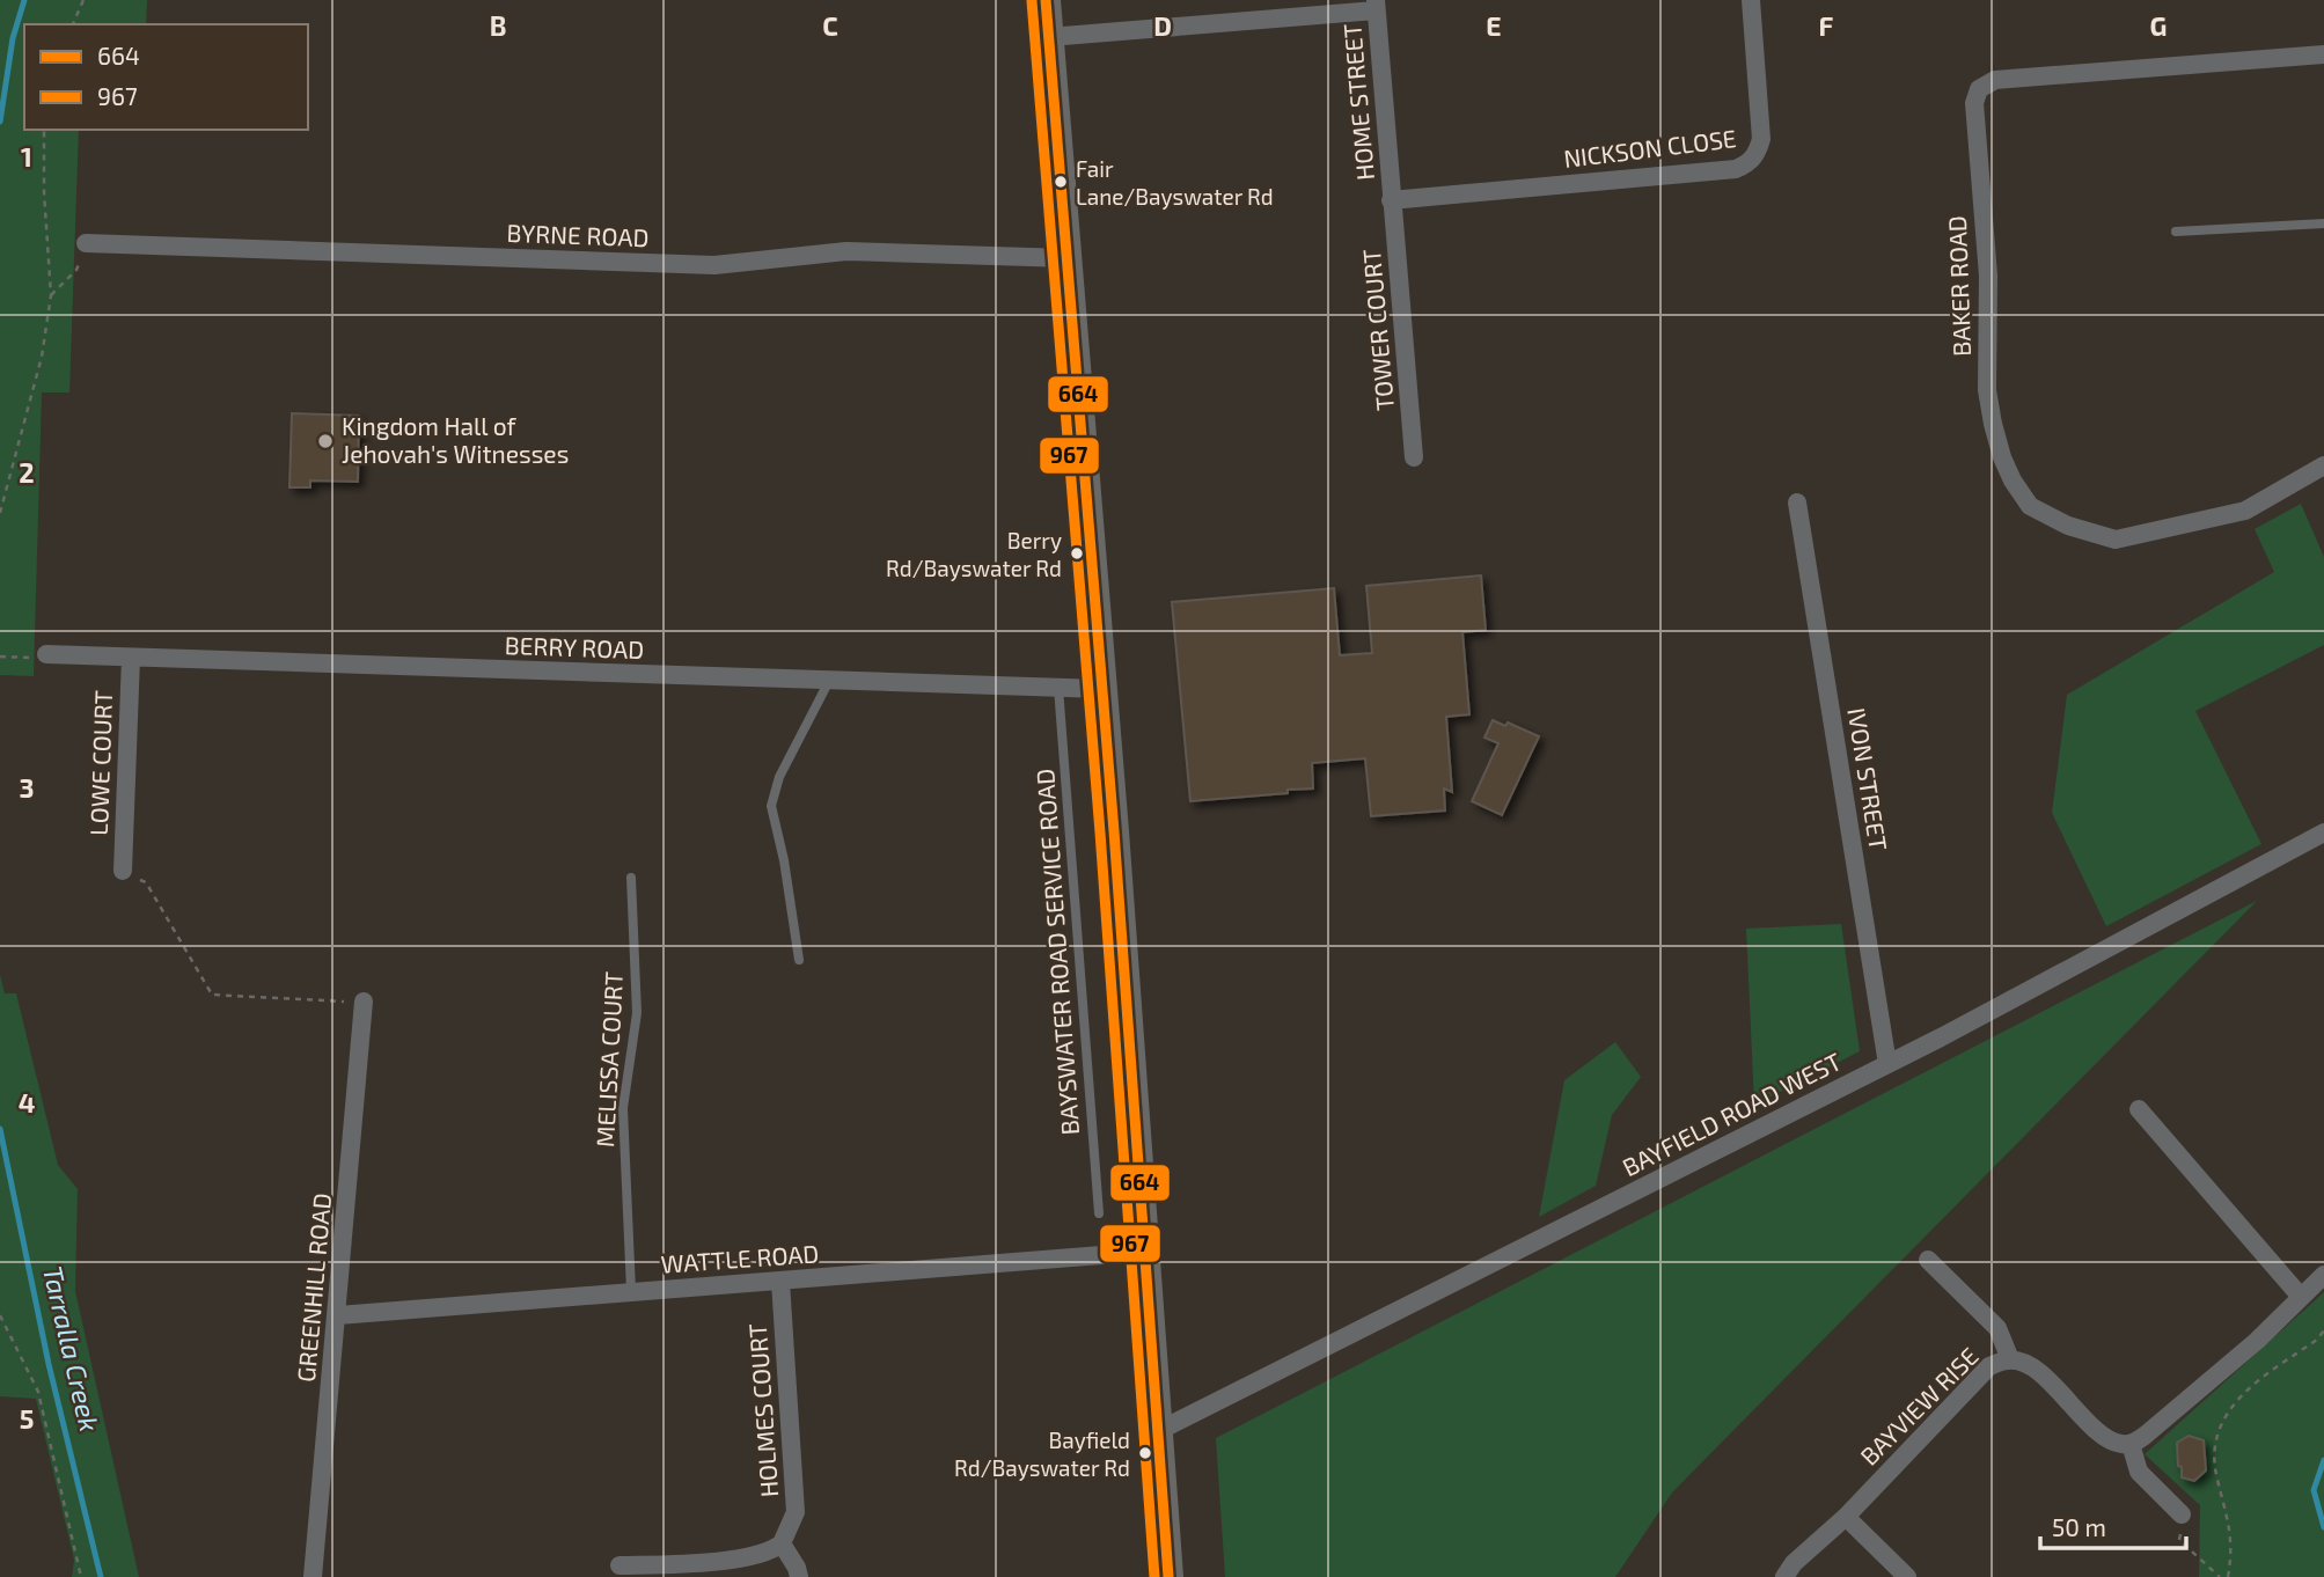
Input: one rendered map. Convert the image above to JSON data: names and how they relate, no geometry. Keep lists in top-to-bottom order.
{
  "streets": {
    "street": [
      "HOME STREET",
      "NICKSON CLOSE",
      "BYRNE ROAD",
      "BAKER ROAD",
      "TOWER COURT",
      "BERRY ROAD",
      "LOWE COURT",
      "IVON STREET",
      "BAYFIELD ROAD WEST",
      "WATTLE ROAD",
      "GREENHILL ROAD",
      "BAYVIEW RISE",
      "HOLMES COURT"
    ],
    "lane": ["BAYSWATER ROAD SERVICE ROAD", "MELISSA COURT"]
  },
  "crossings": [
    ["HOME STREET", "NICKSON CLOSE"],
    ["HOME STREET", "TOWER COURT"],
    ["NICKSON CLOSE", "TOWER COURT"],
    ["BERRY ROAD", "LOWE COURT"],
    ["BERRY ROAD", "BAYSWATER ROAD SERVICE ROAD"],
    ["IVON STREET", "BAYFIELD ROAD WEST"],
    ["MELISSA COURT", "WATTLE ROAD"],
    ["WATTLE ROAD", "GREENHILL ROAD"],
    ["WATTLE ROAD", "HOLMES COURT"]
  ],
  "water": ["Tarralla Creek"],
  "places": [
    "Fair Lane/Bayswater Rd",
    "Kingdom Hall of Jehovah's Witnesses",
    "Berry Rd/Bayswater Rd",
    "Bayfield Rd/Bayswater Rd"
  ],
  "lines": ["transit line 664", "transit line 967"],
  "legend": ["664", "967"],
  "scale_bar": "50 m",
  "grid": {
    "columns": [
      "B",
      "C",
      "D",
      "E",
      "F",
      "G"
    ],
    "rows": [
      "1",
      "2",
      "3",
      "4",
      "5"
    ]
  }
}
